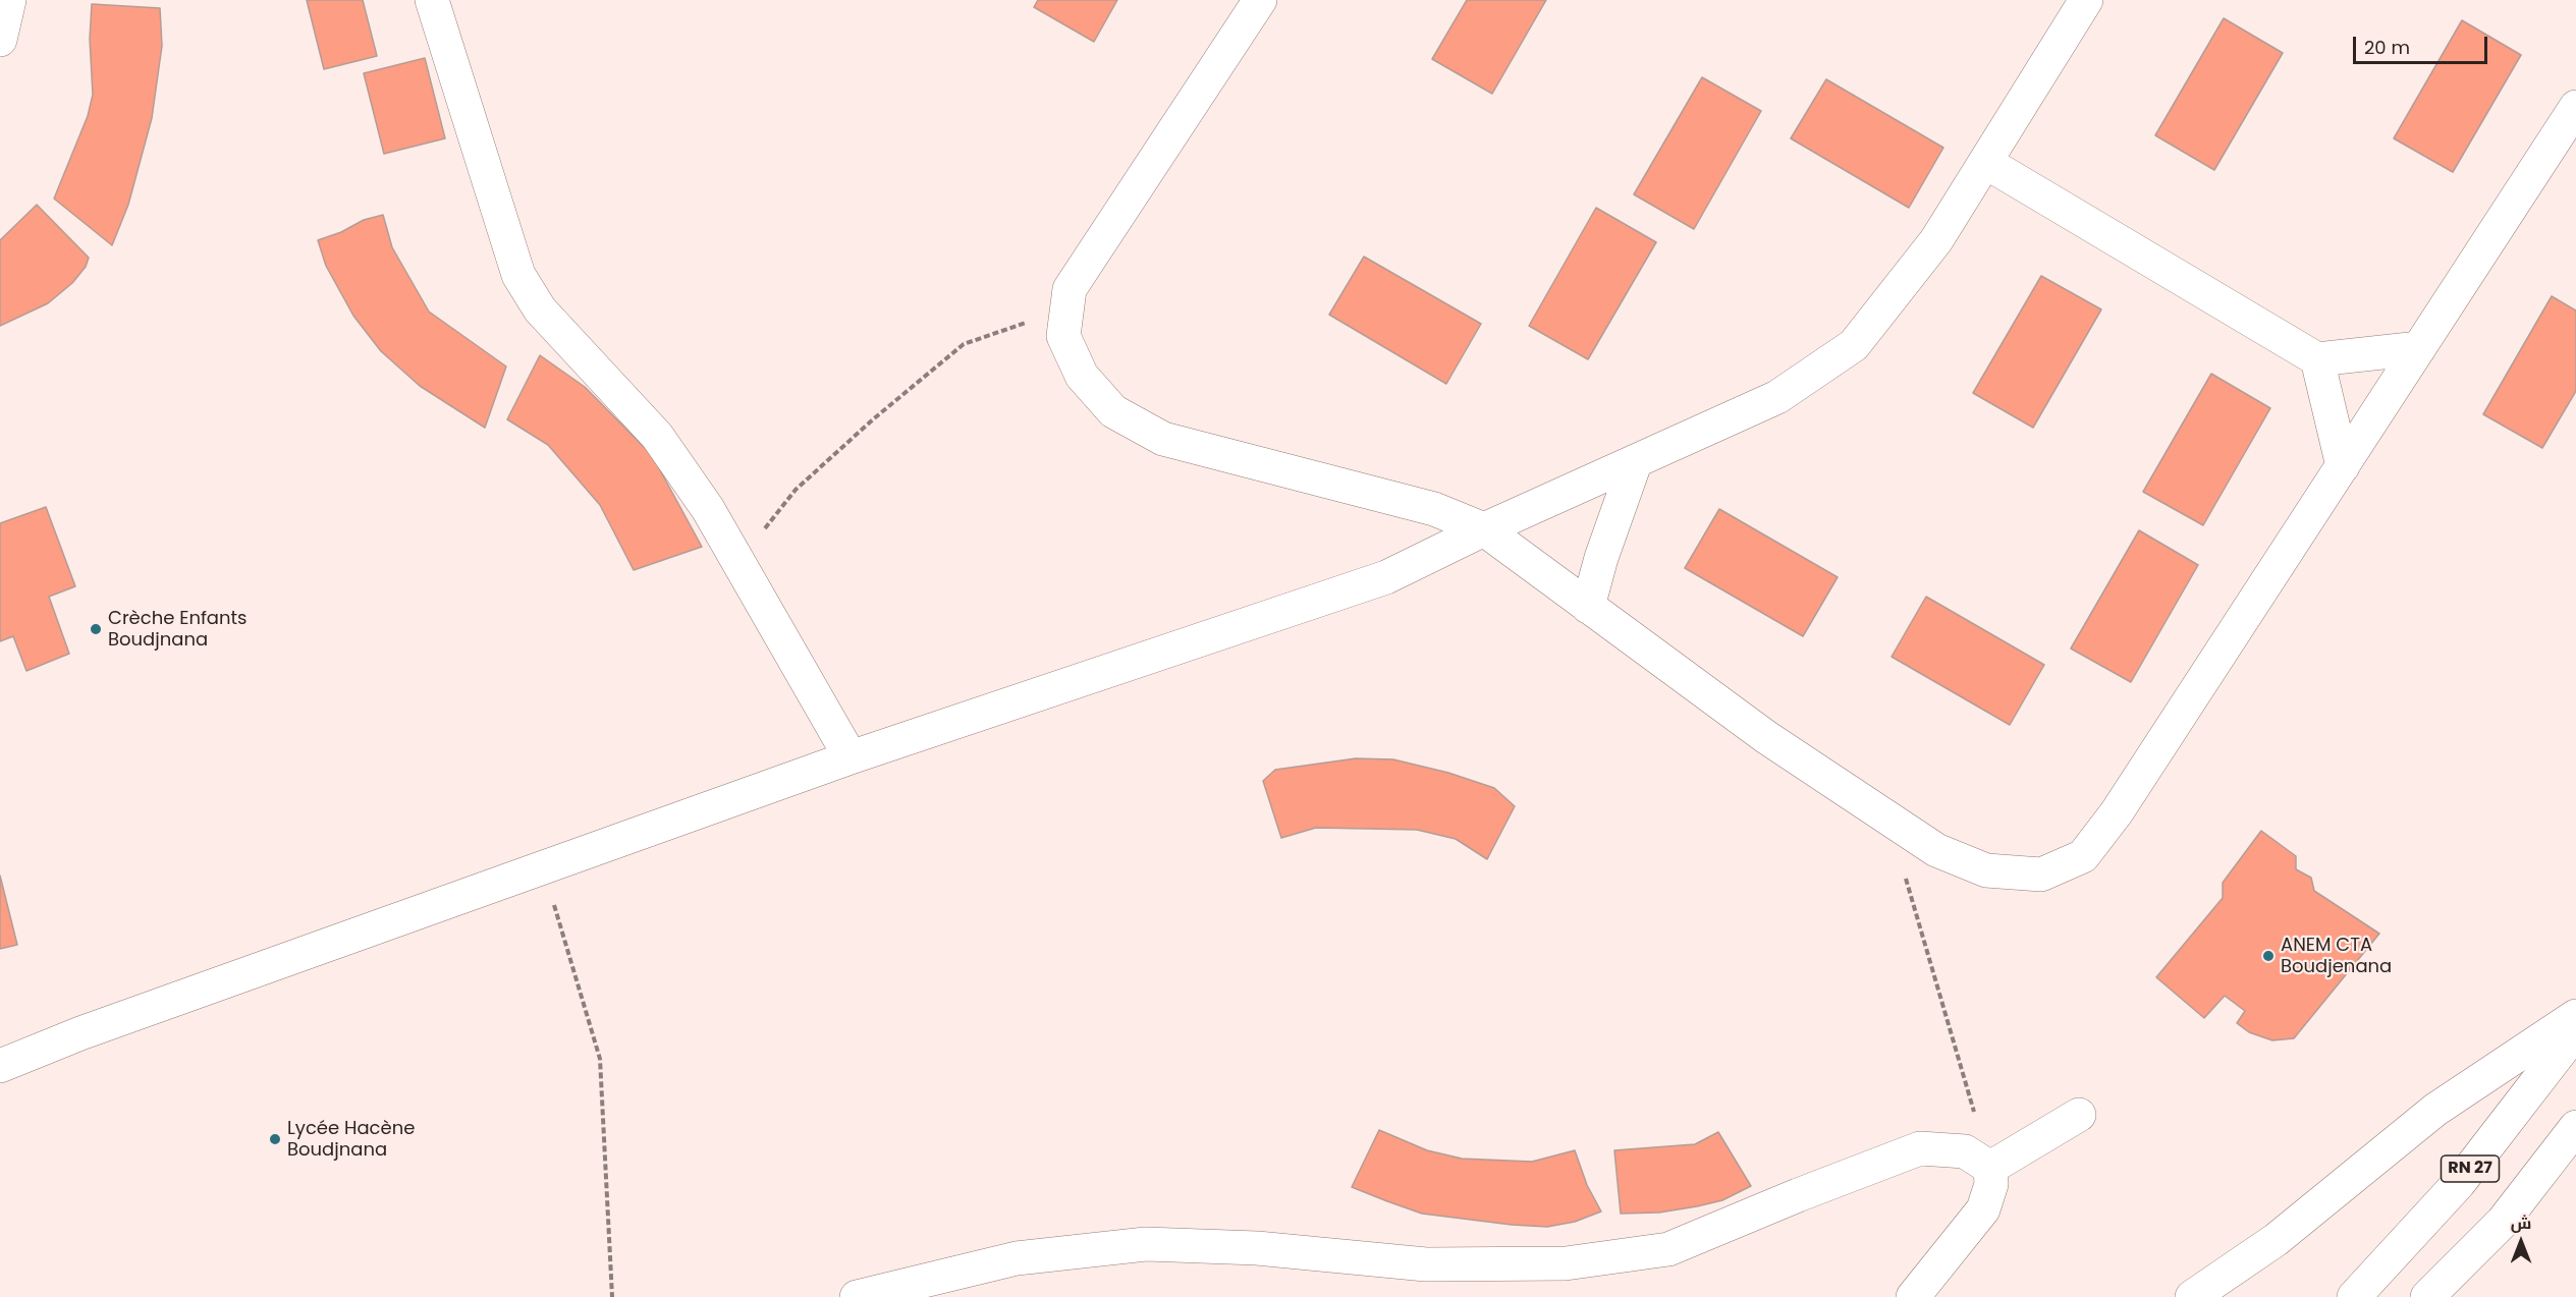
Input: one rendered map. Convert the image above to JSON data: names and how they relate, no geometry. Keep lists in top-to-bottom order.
{
  "streets": {
    "main road": ["RN 27"]
  },
  "places": ["Crèche Enfants Boudjnana", "ANEM CTA Boudjenana", "Lycée Hacène Boudjnana"],
  "scale_bar": "20 m",
  "north": "top"
}
